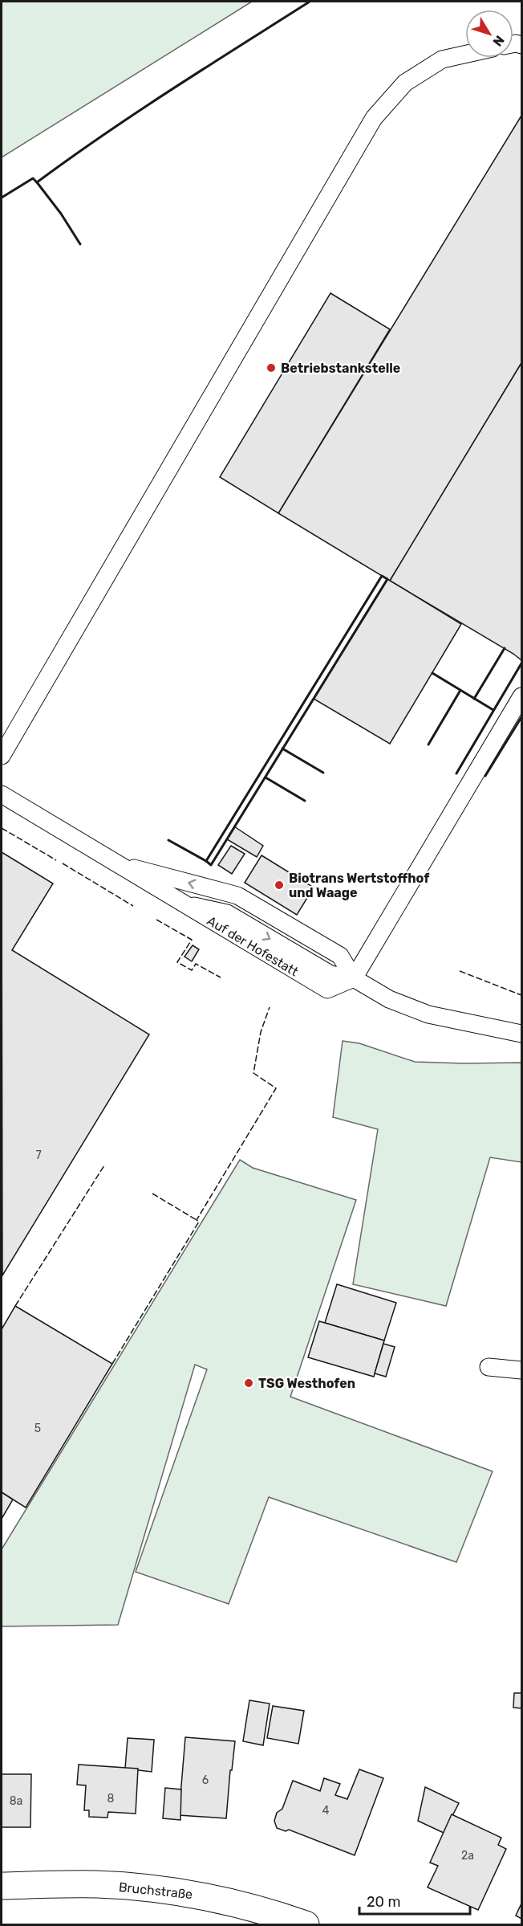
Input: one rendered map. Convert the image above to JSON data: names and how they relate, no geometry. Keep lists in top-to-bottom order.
{
  "streets": {
    "street": ["Bruchstraße"],
    "lane": ["Auf der Hofestatt"]
  },
  "places": ["Betriebstankstelle", "Biotrans Wertstoffhof und Waage", "TSG Westhofen"],
  "house_numbers": [
    "7",
    "5",
    "6",
    "8",
    "8a",
    "4",
    "2a"
  ],
  "scale_bar": "20 m",
  "north": "bottom right"
}
